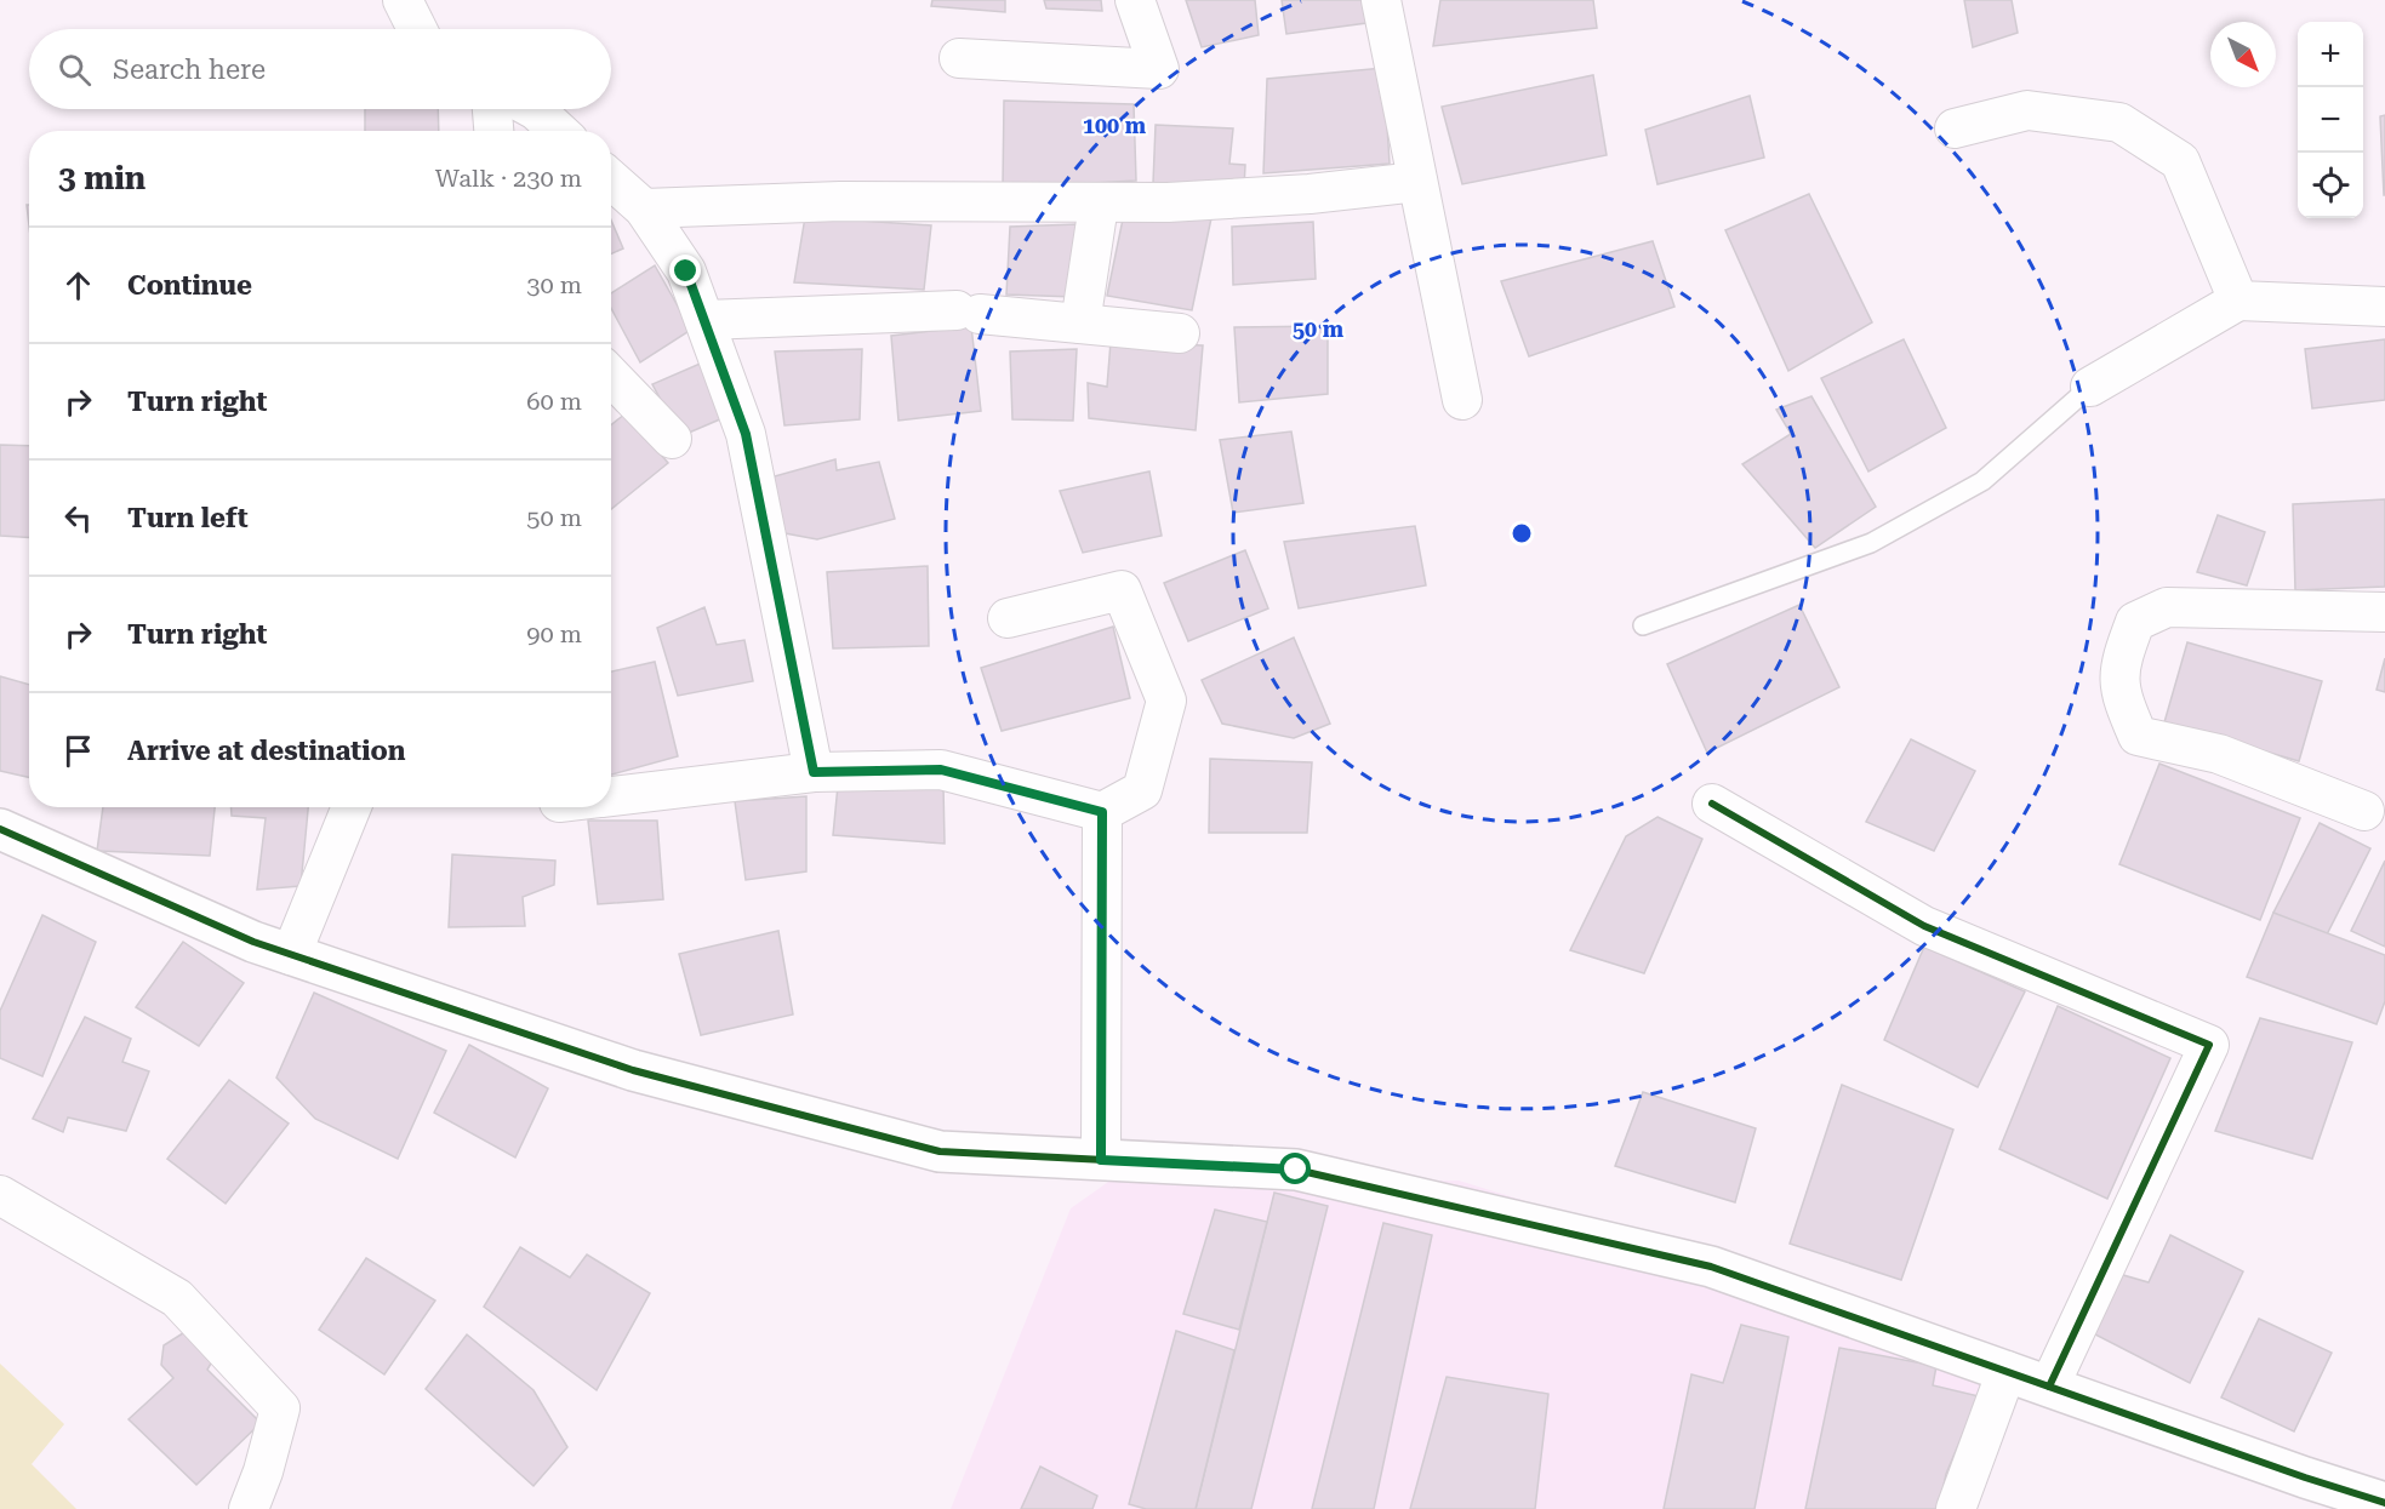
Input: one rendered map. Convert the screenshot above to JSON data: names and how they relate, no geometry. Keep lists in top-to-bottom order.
{
  "north": "bottom right",
  "page": {
    "map_buttons": ["+", "−"],
    "search": "Search here",
    "heading": ["3 min", "Walk · 230 m"],
    "list": [
      ["Continue", "30 m"],
      ["Turn right", "60 m"],
      ["Turn left", "50 m"],
      ["Turn right", "90 m"],
      "Arrive at destination"
    ]
  },
  "rings": ["100 m", "50 m"]
}
